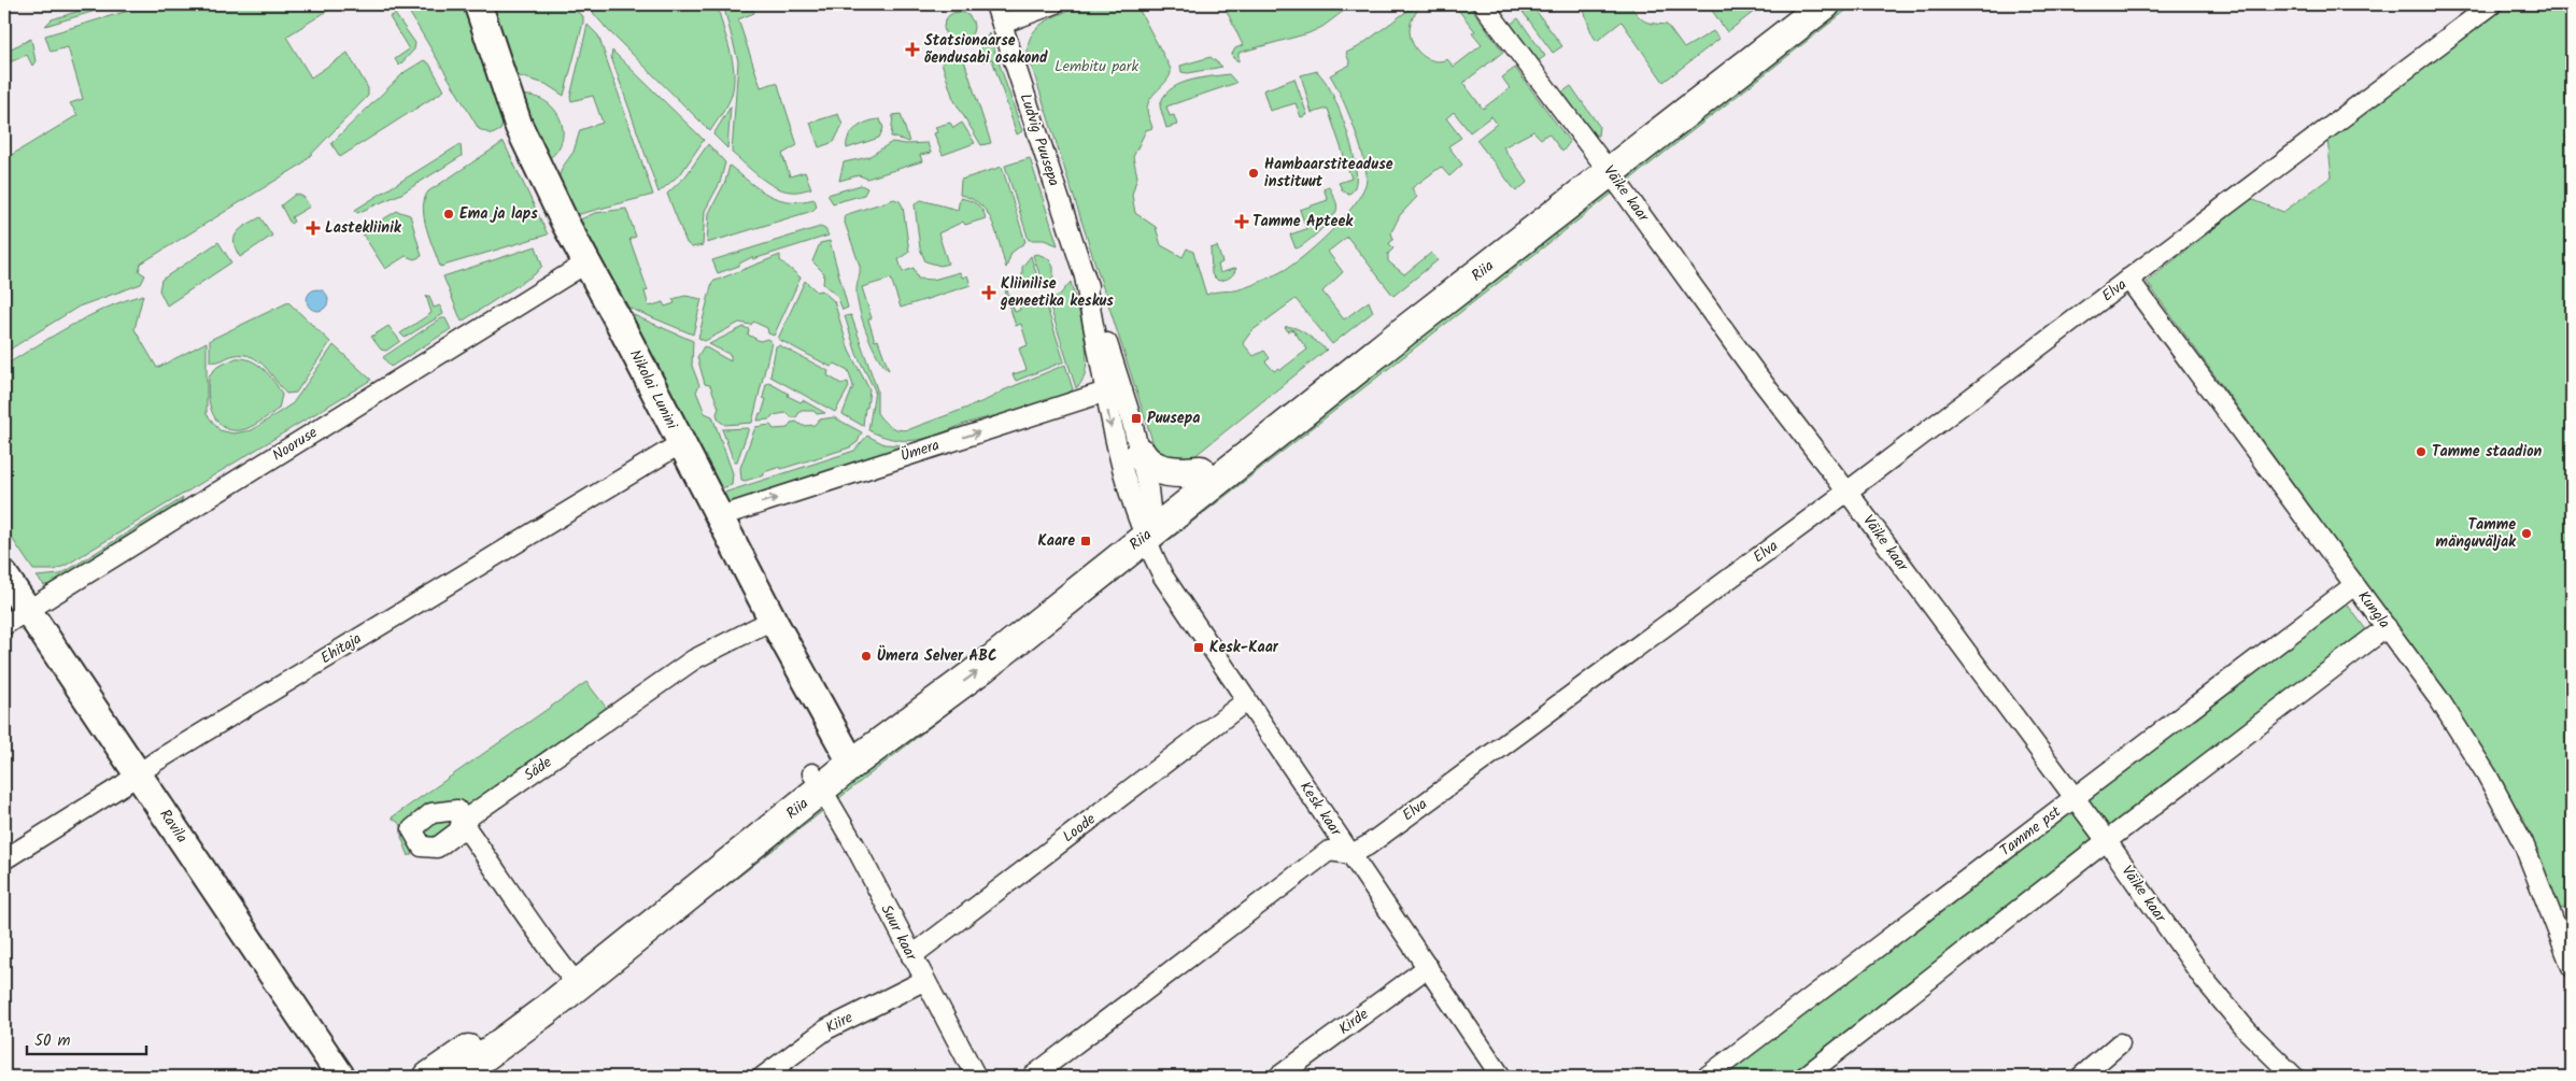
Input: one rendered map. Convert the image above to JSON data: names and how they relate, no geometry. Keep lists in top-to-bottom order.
{
  "streets": {
    "highway": ["Riia"],
    "street": [
      "Ludvig Puusepa",
      "Väike kaar",
      "Elva",
      "Nikolai Lunini",
      "Nooruse",
      "Ümera",
      "Kungla",
      "Ehitaja",
      "Säde",
      "Kesk kaar",
      "Ravila",
      "Loode",
      "Tamme pst",
      "Suur kaar",
      "Kirde",
      "Kiire"
    ]
  },
  "crossings": [
    ["Ludvig Puusepa", "Riia"],
    ["Ludvig Puusepa", "Ümera"],
    ["Ludvig Puusepa", "Kesk kaar"],
    ["Väike kaar", "Riia"],
    ["Väike kaar", "Elva"],
    ["Väike kaar", "Tamme pst"],
    ["Riia", "Nikolai Lunini"],
    ["Riia", "Säde"],
    ["Riia", "Kesk kaar"],
    ["Riia", "Suur kaar"],
    ["Elva", "Kungla"],
    ["Elva", "Kesk kaar"],
    ["Nikolai Lunini", "Nooruse"],
    ["Nikolai Lunini", "Ümera"],
    ["Nikolai Lunini", "Ehitaja"],
    ["Nikolai Lunini", "Säde"],
    ["Nooruse", "Ravila"],
    ["Kungla", "Tamme pst"],
    ["Ehitaja", "Ravila"],
    ["Kesk kaar", "Loode"],
    ["Kesk kaar", "Kirde"],
    ["Loode", "Suur kaar"],
    ["Suur kaar", "Kiire"]
  ],
  "one_way": ["Ümera"],
  "parks": ["Lembitu park"],
  "places": {
    "health": [
      "Statsionaarse õendusabi osakond",
      "Tamme Apteek",
      "Lastekliinik",
      "Kliinilise geneetika keskus"
    ],
    "other": [
      "Hambaarstiteaduse instituut",
      "Ema ja laps",
      "Tamme staadion",
      "Tamme mänguväljak",
      "Ümera Selver ABC"
    ],
    "transit": ["Puusepa", "Kaare", "Kesk-Kaar"]
  },
  "scale_bar": "50 m"
}
